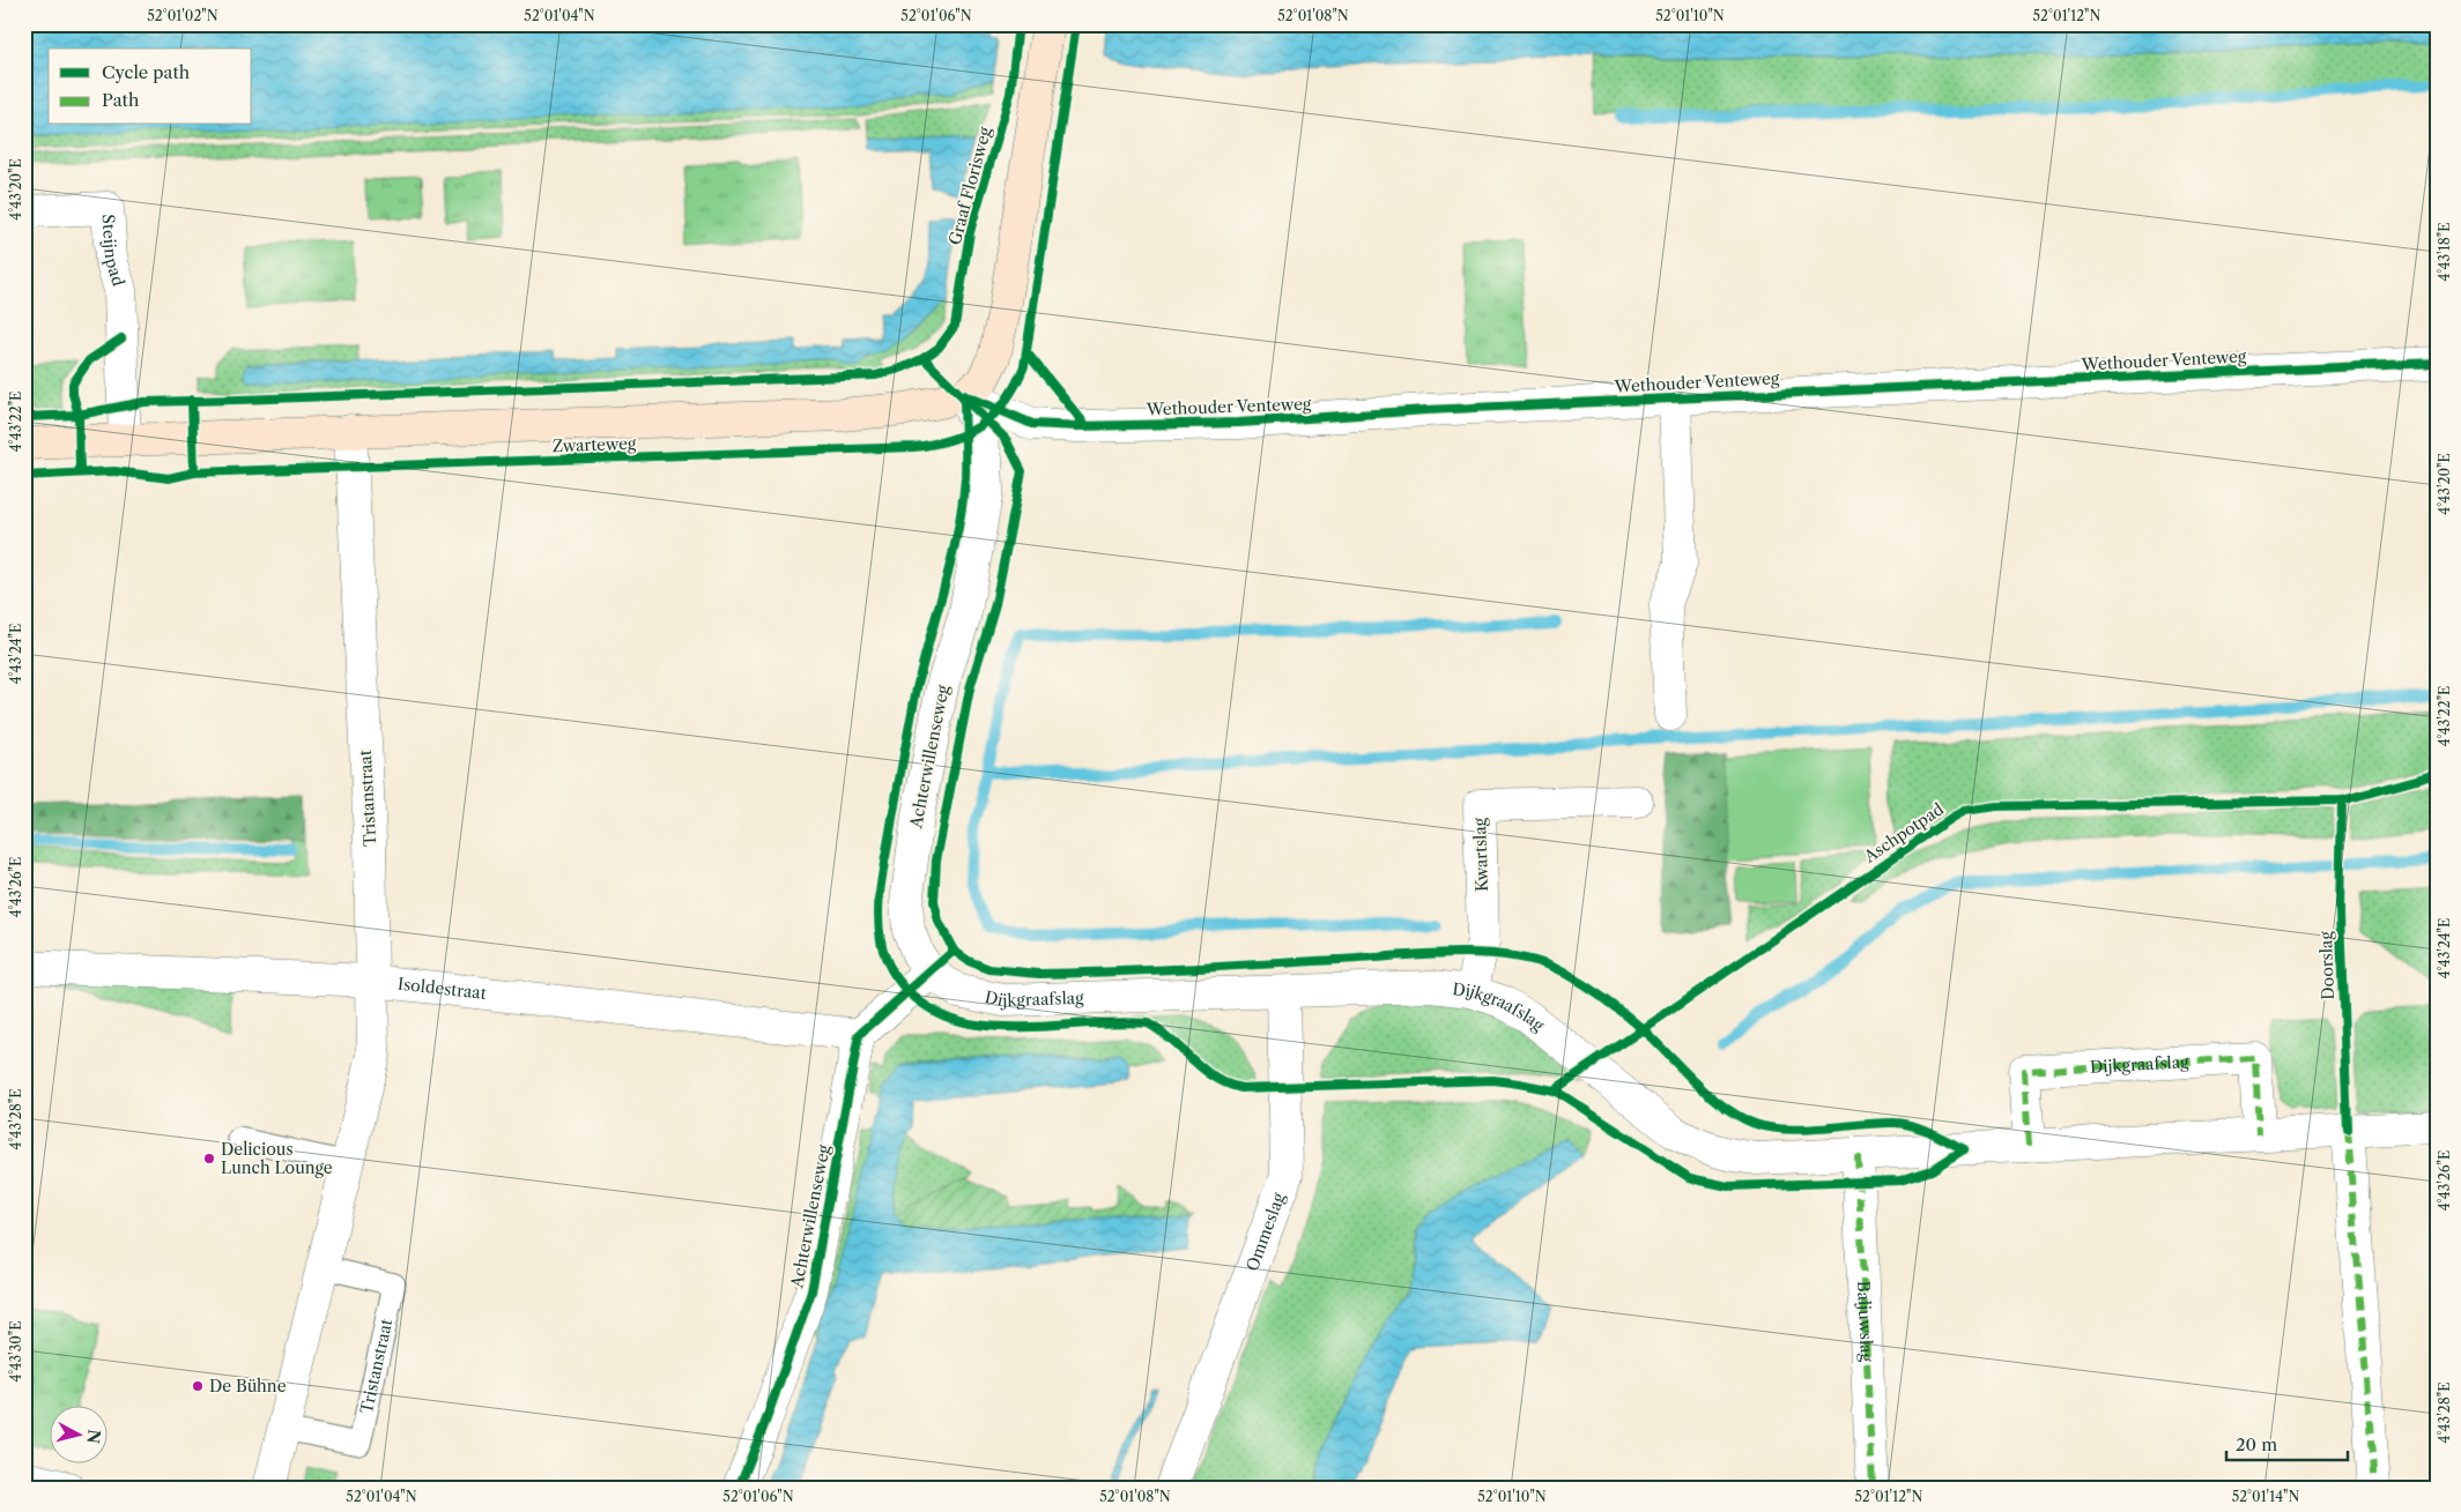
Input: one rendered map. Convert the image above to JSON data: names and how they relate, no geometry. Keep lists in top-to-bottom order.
{
  "streets": {
    "main road": ["Zwarteweg"],
    "street": [
      "Steijnpad",
      "Wethouder Venteweg",
      "Achterwillenseweg",
      "Tristanstraat",
      "Kwartslag",
      "Isoldestraat",
      "Dijkgraafslag",
      "Ommeslag",
      "Baljuwslag"
    ],
    "cycle path": ["Graaf Florisweg", "Aschpotpad", "Doorslag"]
  },
  "crossings": [
    ["Steijnpad", "Zwarteweg"],
    ["Wethouder Venteweg", "Zwarteweg"],
    ["Wethouder Venteweg", "Achterwillenseweg"],
    ["Zwarteweg", "Achterwillenseweg"],
    ["Zwarteweg", "Tristanstraat"],
    ["Achterwillenseweg", "Isoldestraat"],
    ["Achterwillenseweg", "Dijkgraafslag"],
    ["Tristanstraat", "Isoldestraat"],
    ["Kwartslag", "Dijkgraafslag"],
    ["Dijkgraafslag", "Ommeslag"],
    ["Dijkgraafslag", "Baljuwslag"]
  ],
  "places": ["Delicious Lunch Lounge", "De Bühne"],
  "legend": ["Cycle path", "Path"],
  "scale_bar": "20 m",
  "north": "right",
  "coordinates": [
    "52°01'02\"N",
    "52°01'04\"N",
    "52°01'06\"N",
    "52°01'08\"N",
    "52°01'10\"N",
    "52°01'12\"N",
    "4°43'20\"E",
    "4°43'18\"E",
    "4°43'22\"E",
    "4°43'24\"E",
    "4°43'26\"E",
    "4°43'28\"E",
    "4°43'30\"E",
    "52°01'14\"N"
  ]
}
